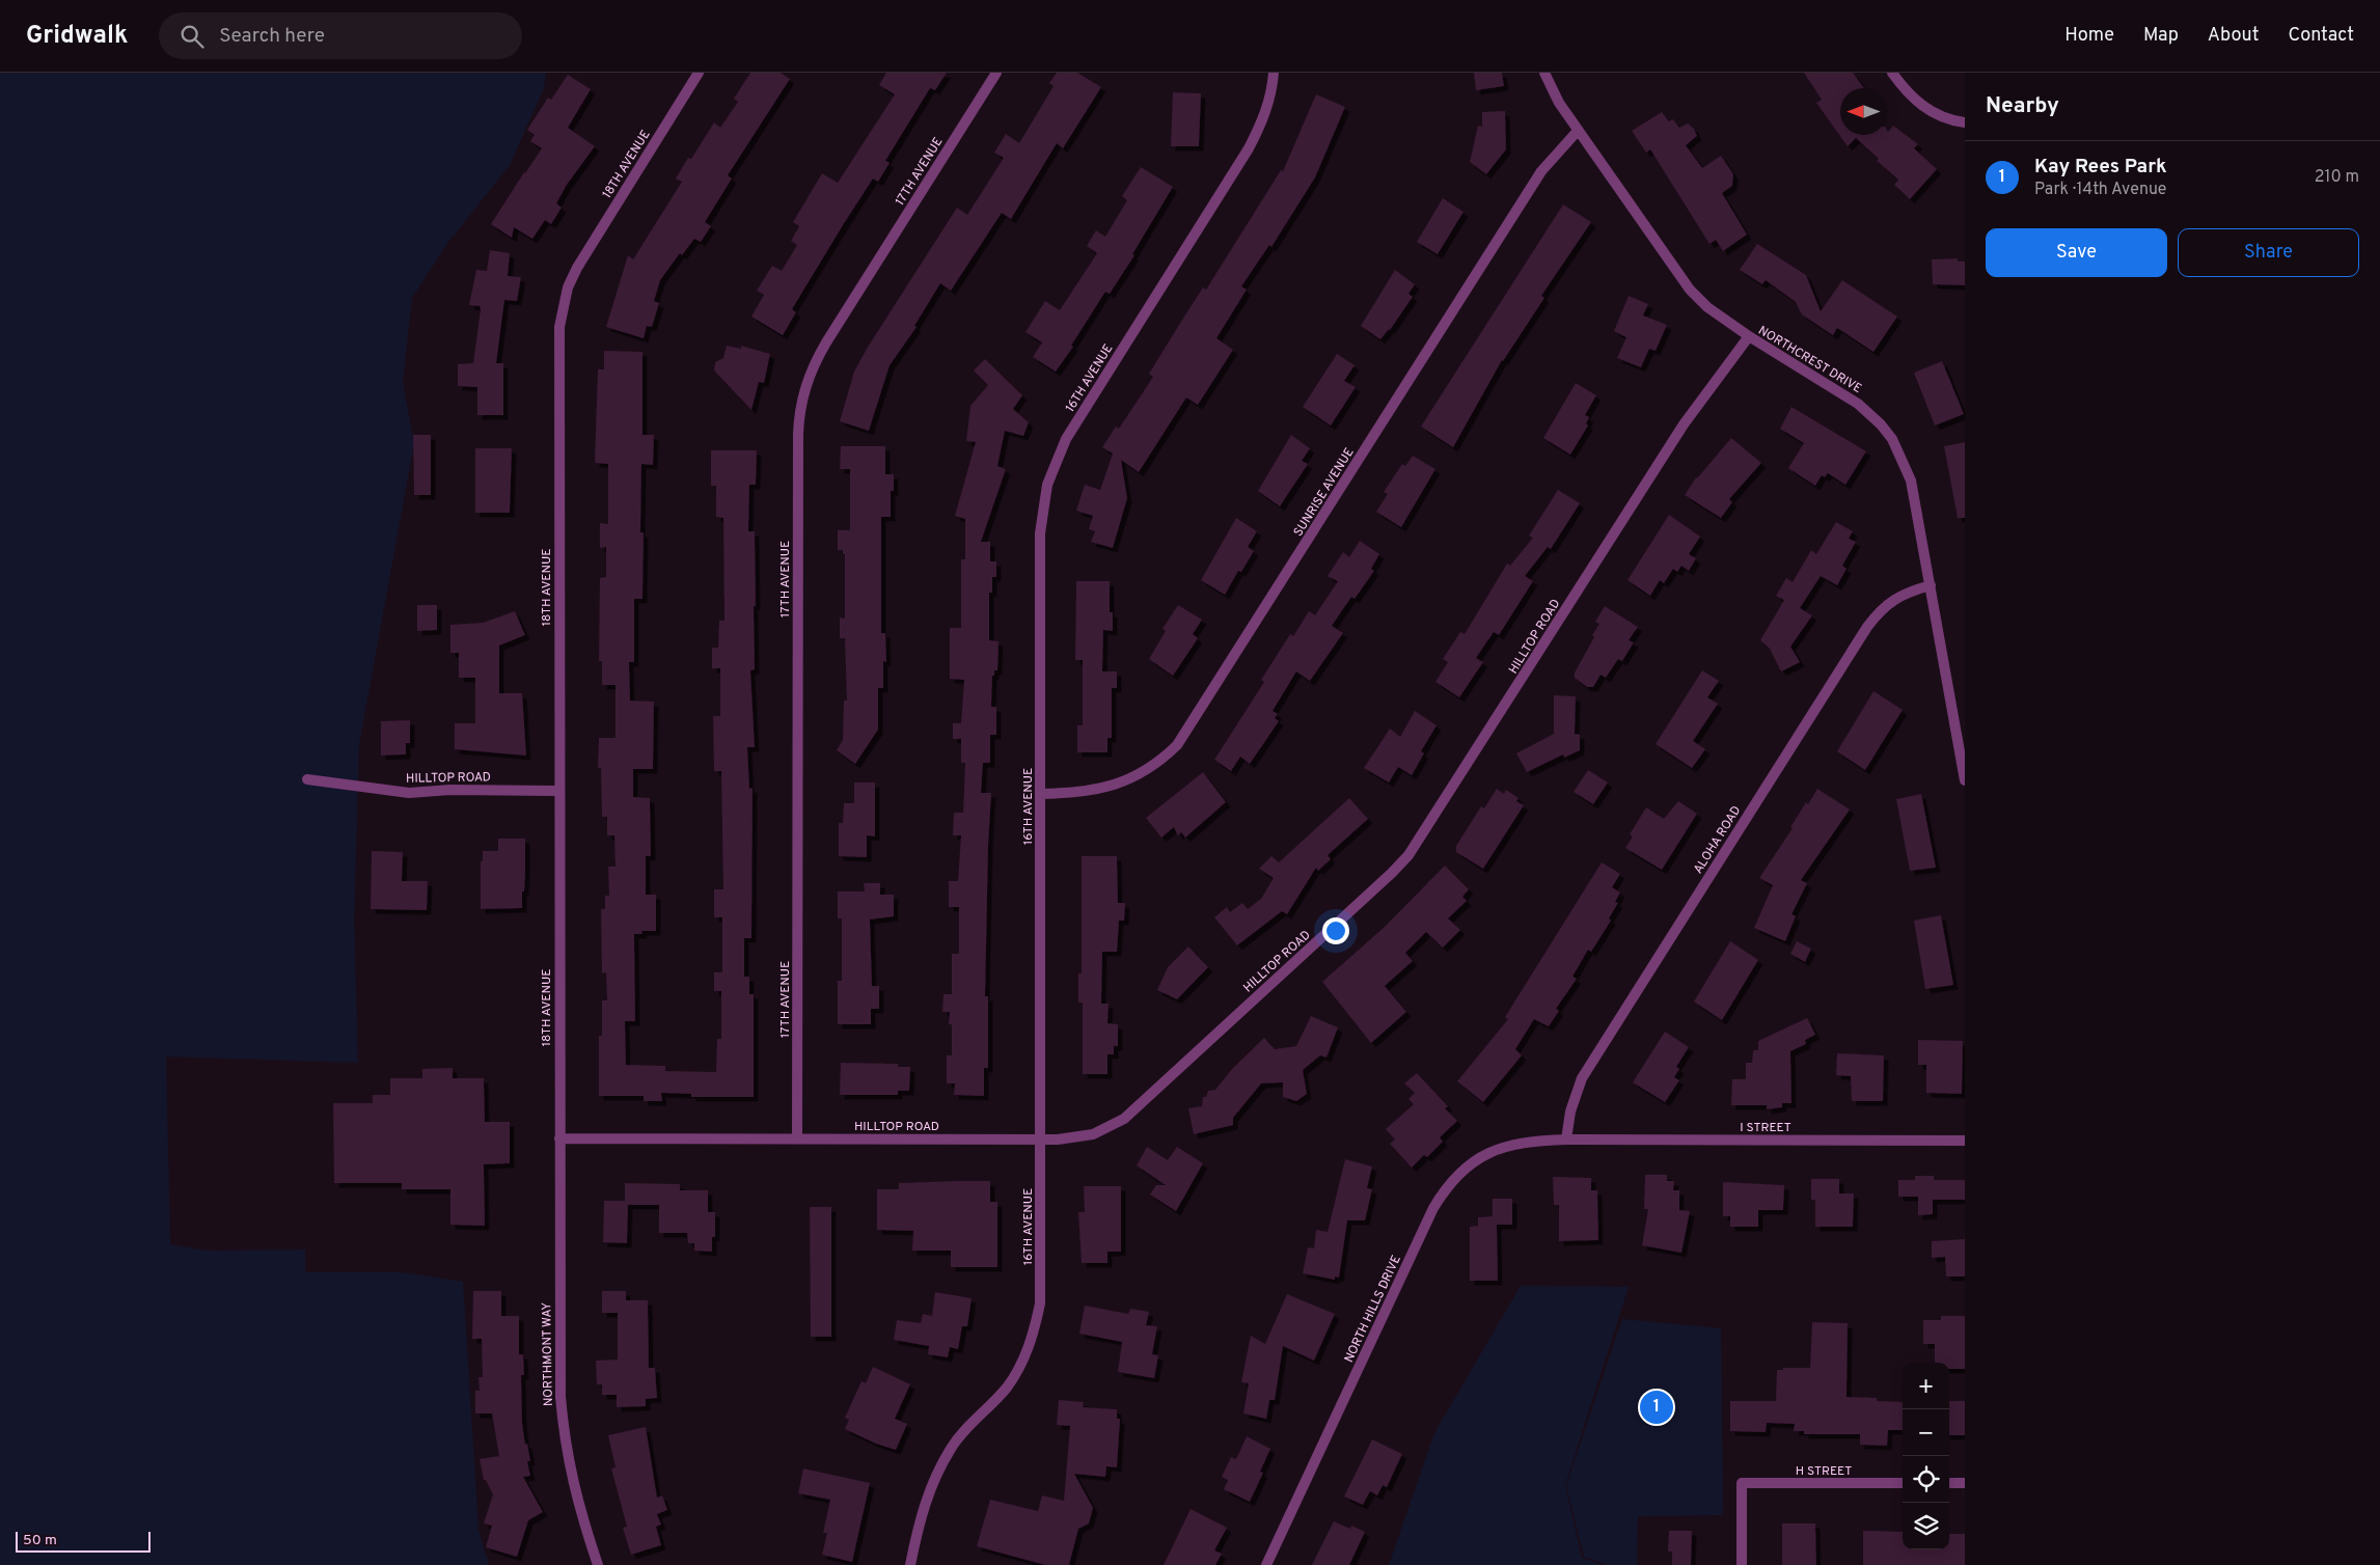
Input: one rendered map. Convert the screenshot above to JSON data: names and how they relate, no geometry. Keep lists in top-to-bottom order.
{
  "streets": {
    "street": [
      "18TH AVENUE",
      "17TH AVENUE",
      "NORTHCREST DRIVE",
      "16TH AVENUE",
      "SUNRISE AVENUE",
      "HILLTOP ROAD",
      "ALOHA ROAD",
      "I STREET",
      "NORTH HILLS DRIVE",
      "NORTHMONT WAY",
      "H STREET"
    ]
  },
  "crossings": [
    ["18TH AVENUE", "HILLTOP ROAD"],
    ["18TH AVENUE", "NORTHMONT WAY"],
    ["17TH AVENUE", "HILLTOP ROAD"],
    ["NORTHCREST DRIVE", "SUNRISE AVENUE"],
    ["NORTHCREST DRIVE", "HILLTOP ROAD"],
    ["NORTHCREST DRIVE", "ALOHA ROAD"],
    ["16TH AVENUE", "SUNRISE AVENUE"],
    ["16TH AVENUE", "HILLTOP ROAD"],
    ["HILLTOP ROAD", "NORTHMONT WAY"],
    ["ALOHA ROAD", "I STREET"],
    ["ALOHA ROAD", "NORTH HILLS DRIVE"],
    ["I STREET", "NORTH HILLS DRIVE"]
  ],
  "scale_bar": "50 m",
  "north": "left",
  "page": {
    "header": "Gridwalk",
    "search": "Search here",
    "nav": [
      "Home",
      "Map",
      "About",
      "Contact"
    ],
    "heading": "Nearby",
    "list": [
      {
        "mark": "1",
        "name": "Kay Rees Park",
        "note": "Park · 14th Avenue",
        "value": "210 m"
      }
    ],
    "buttons": ["Save", "Share"],
    "map_buttons": ["+", "−"],
    "pins": "1",
    "scale": "50 m"
  }
}
